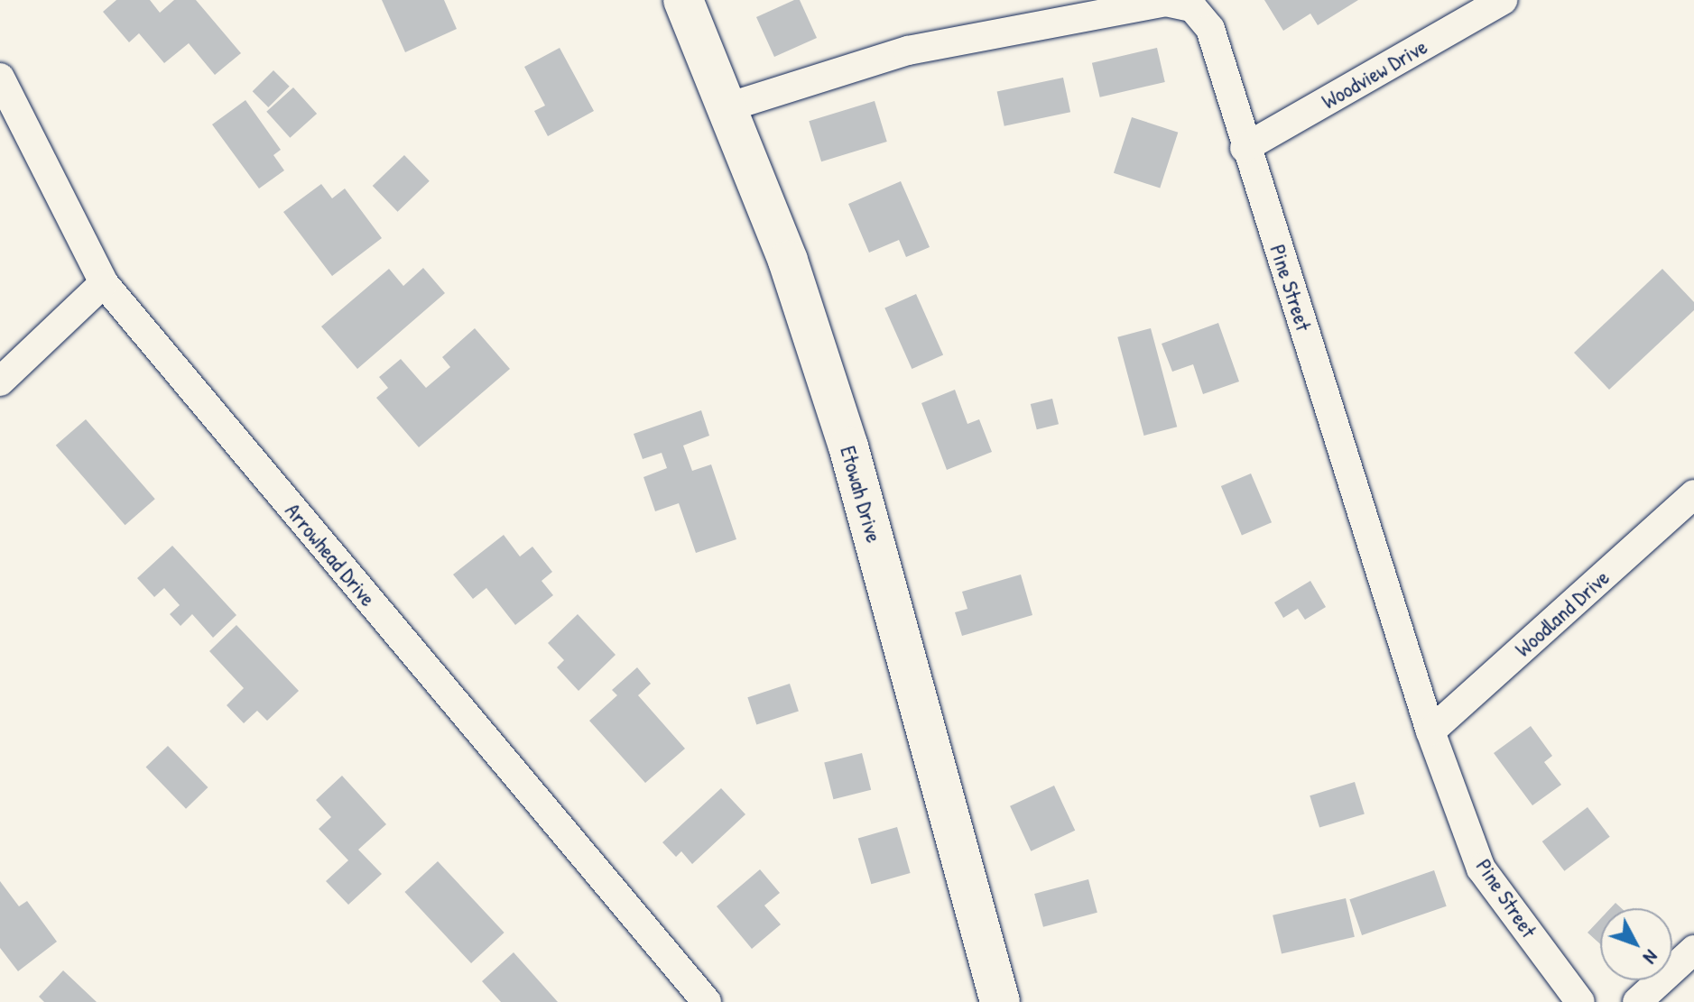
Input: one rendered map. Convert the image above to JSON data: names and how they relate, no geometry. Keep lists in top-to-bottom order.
{
  "streets": {
    "street": [
      "Woodview Drive",
      "Pine Street",
      "Etowah Drive",
      "Arrowhead Drive",
      "Woodland Drive"
    ]
  },
  "crossings": [
    ["Woodview Drive", "Pine Street"],
    ["Pine Street", "Etowah Drive"],
    ["Pine Street", "Woodland Drive"]
  ],
  "north": "bottom right"
}
